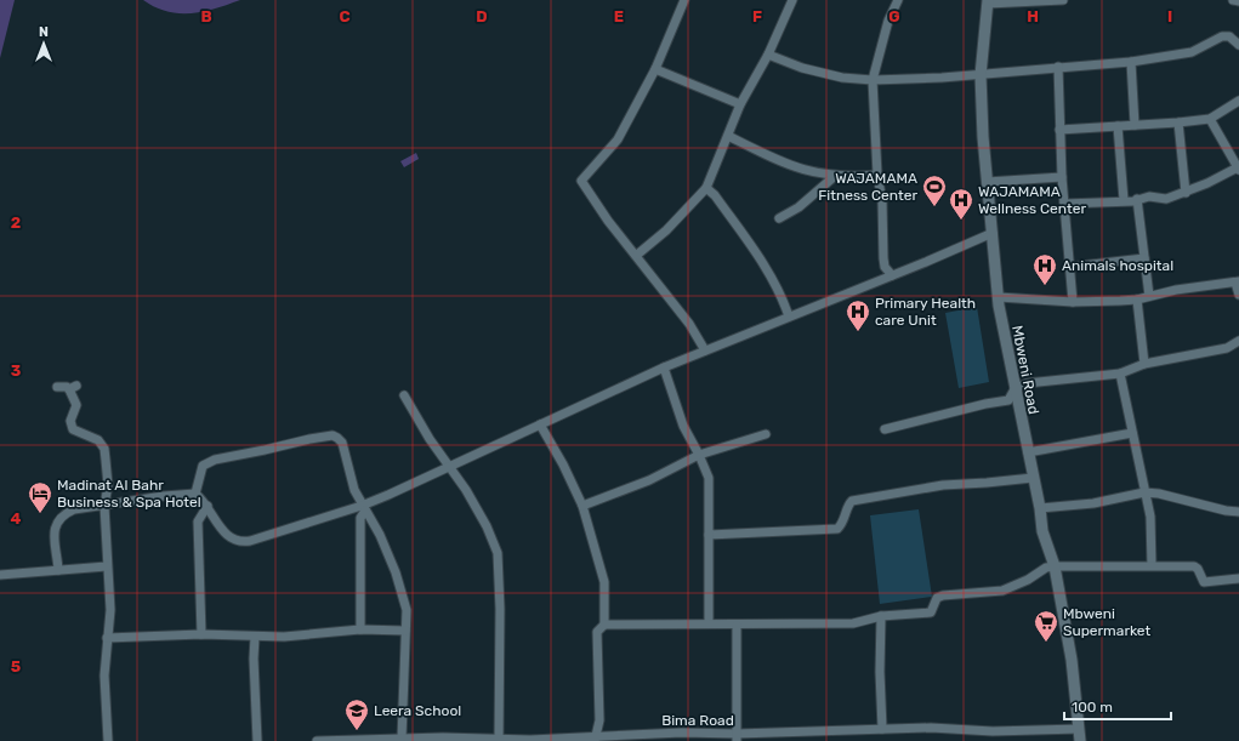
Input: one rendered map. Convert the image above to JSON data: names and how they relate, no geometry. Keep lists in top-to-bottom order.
{
  "streets": {
    "street": ["Mbweni Road", "Bima Road"]
  },
  "crossings": [
    ["Mbweni Road", "Bima Road"]
  ],
  "places": {
    "sports": ["WAJAMAMA Fitness Center"],
    "hospital": ["WAJAMAMA Wellness Center", "Animals hospital", "Primary Health care Unit"],
    "hotel": ["Madinat Al Bahr Business & Spa Hotel"],
    "supermarket": ["Mbweni Supermarket"],
    "school or university": ["Leera School"]
  },
  "scale_bar": "100 m",
  "north": "top",
  "grid": {
    "columns": [
      "B",
      "C",
      "D",
      "E",
      "F",
      "G",
      "H",
      "I"
    ],
    "rows": [
      "2",
      "3",
      "4",
      "5"
    ]
  }
}
